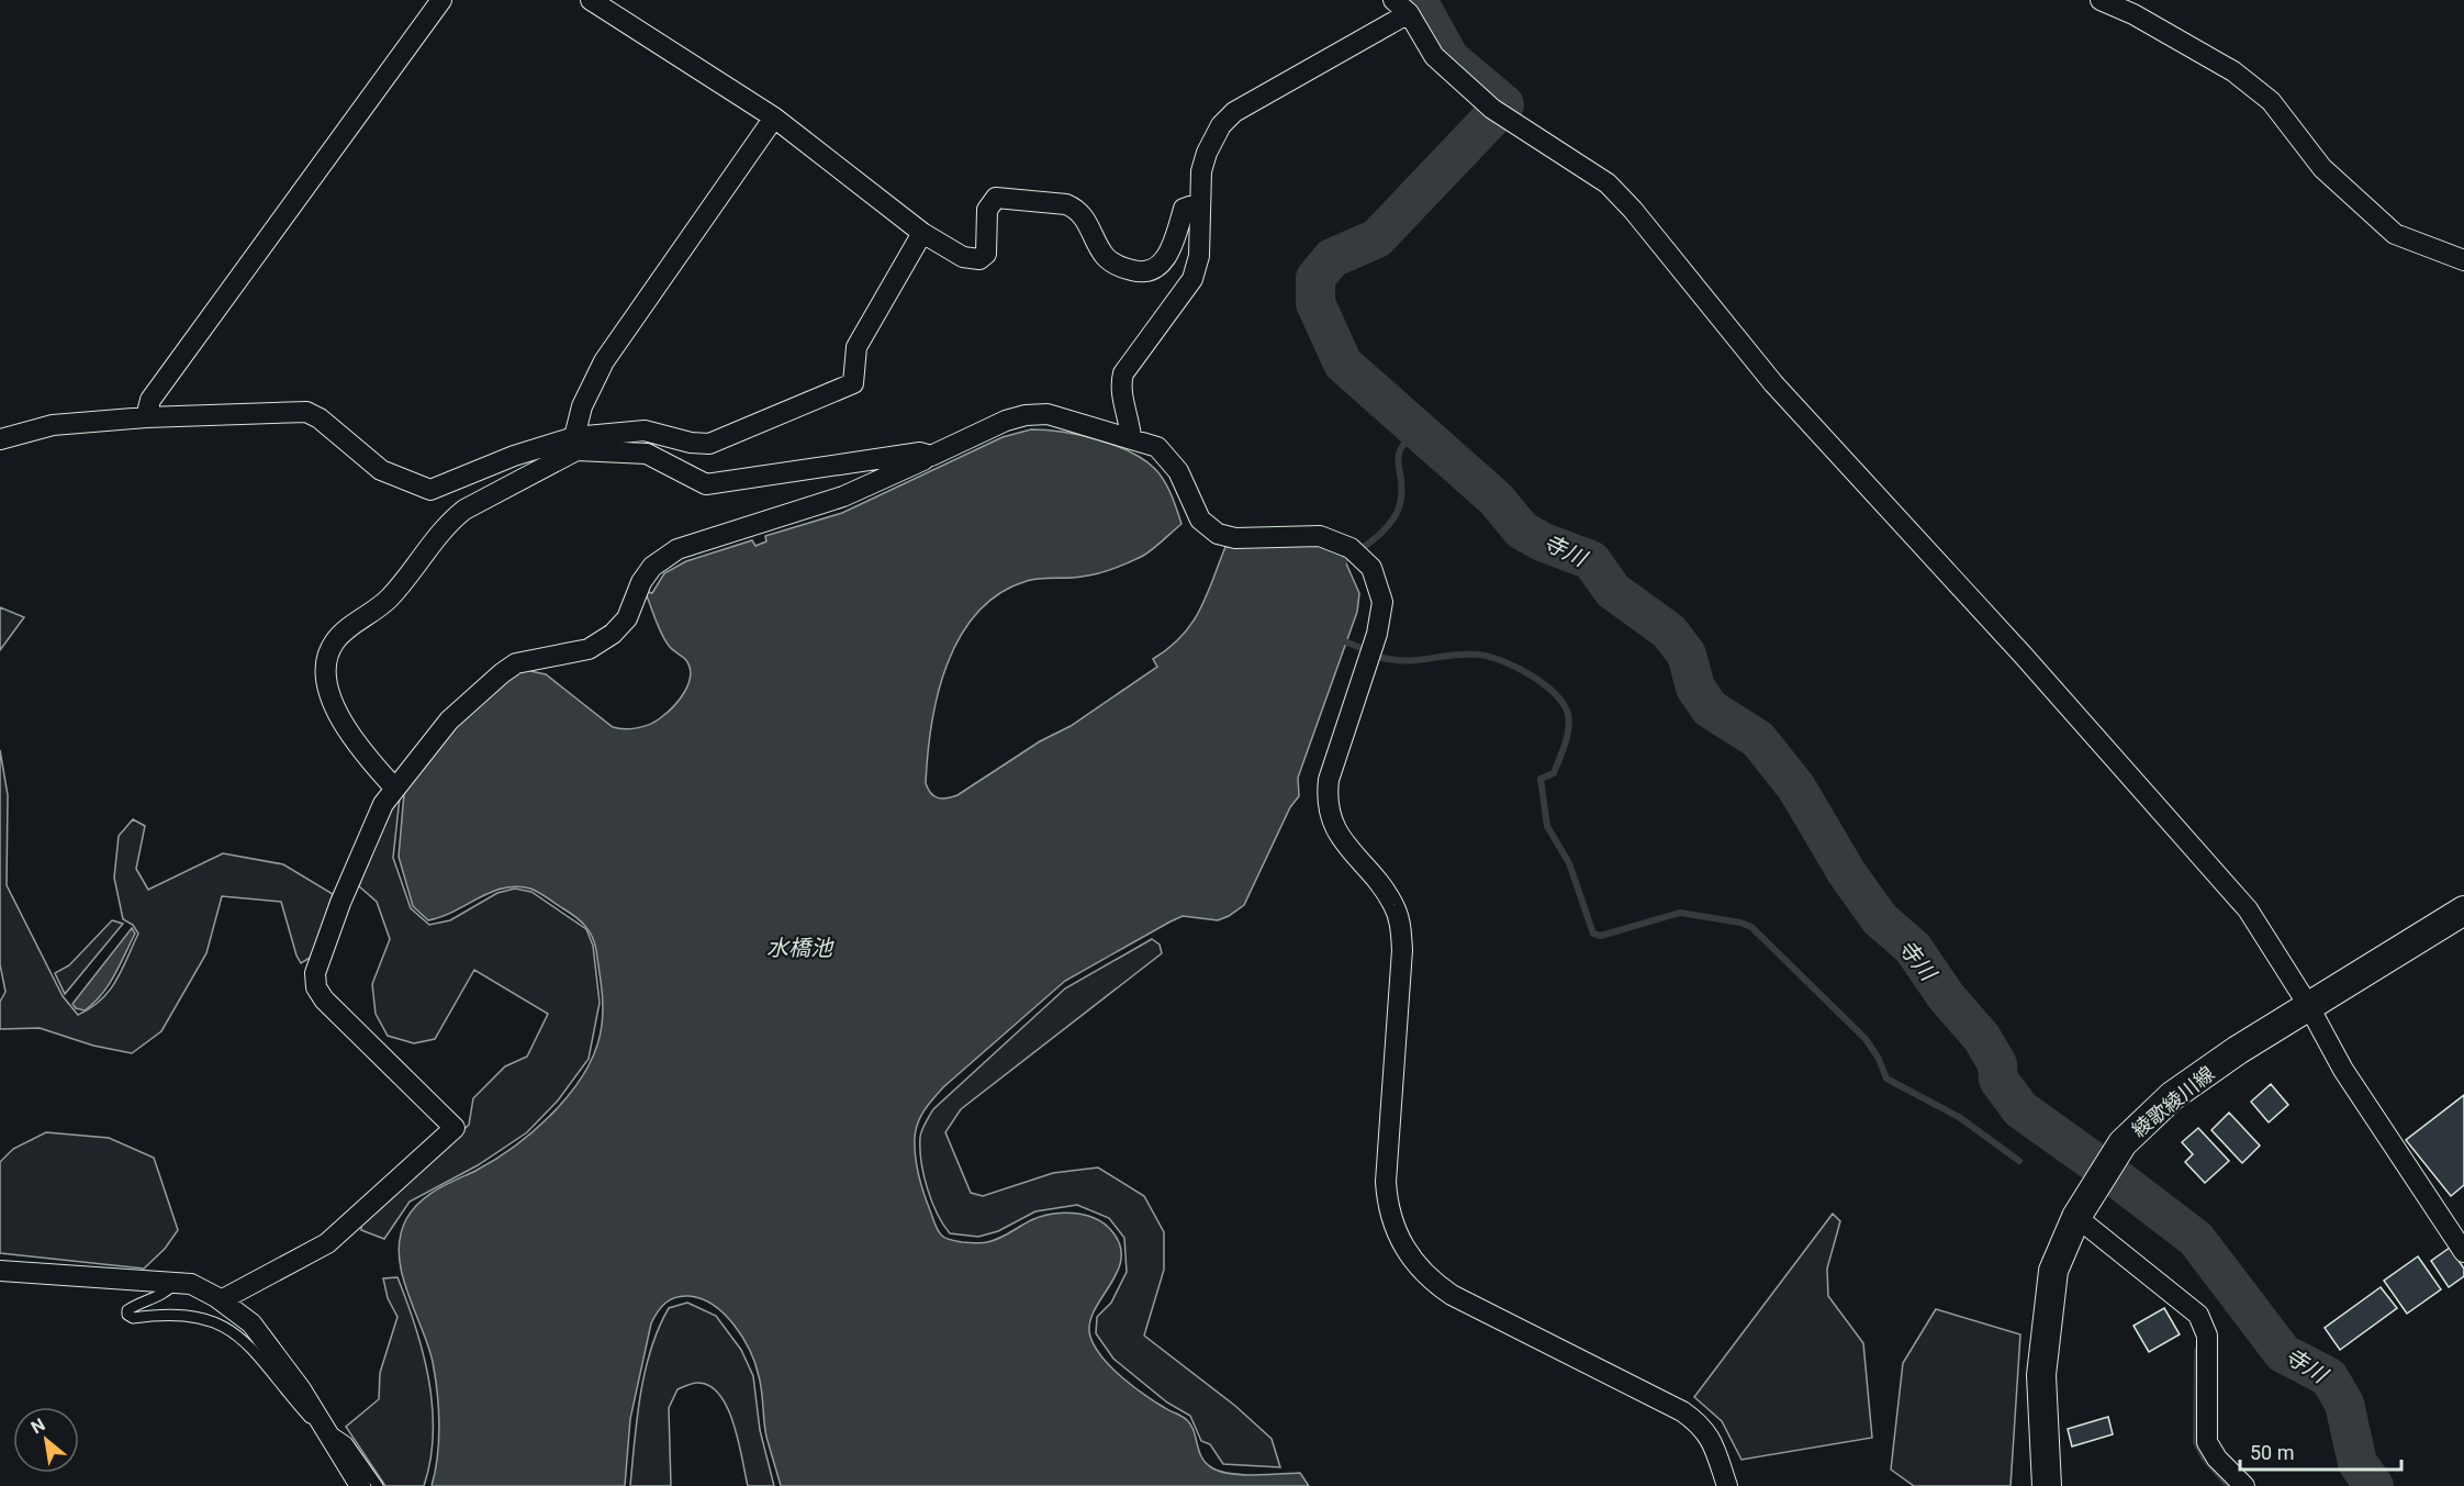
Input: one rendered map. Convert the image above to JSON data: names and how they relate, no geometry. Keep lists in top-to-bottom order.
{
  "streets": {
    "main road": ["綾歌綾川線"]
  },
  "water": ["寺川", "水橋池"],
  "scale_bar": "50 m",
  "north": "top left"
}
